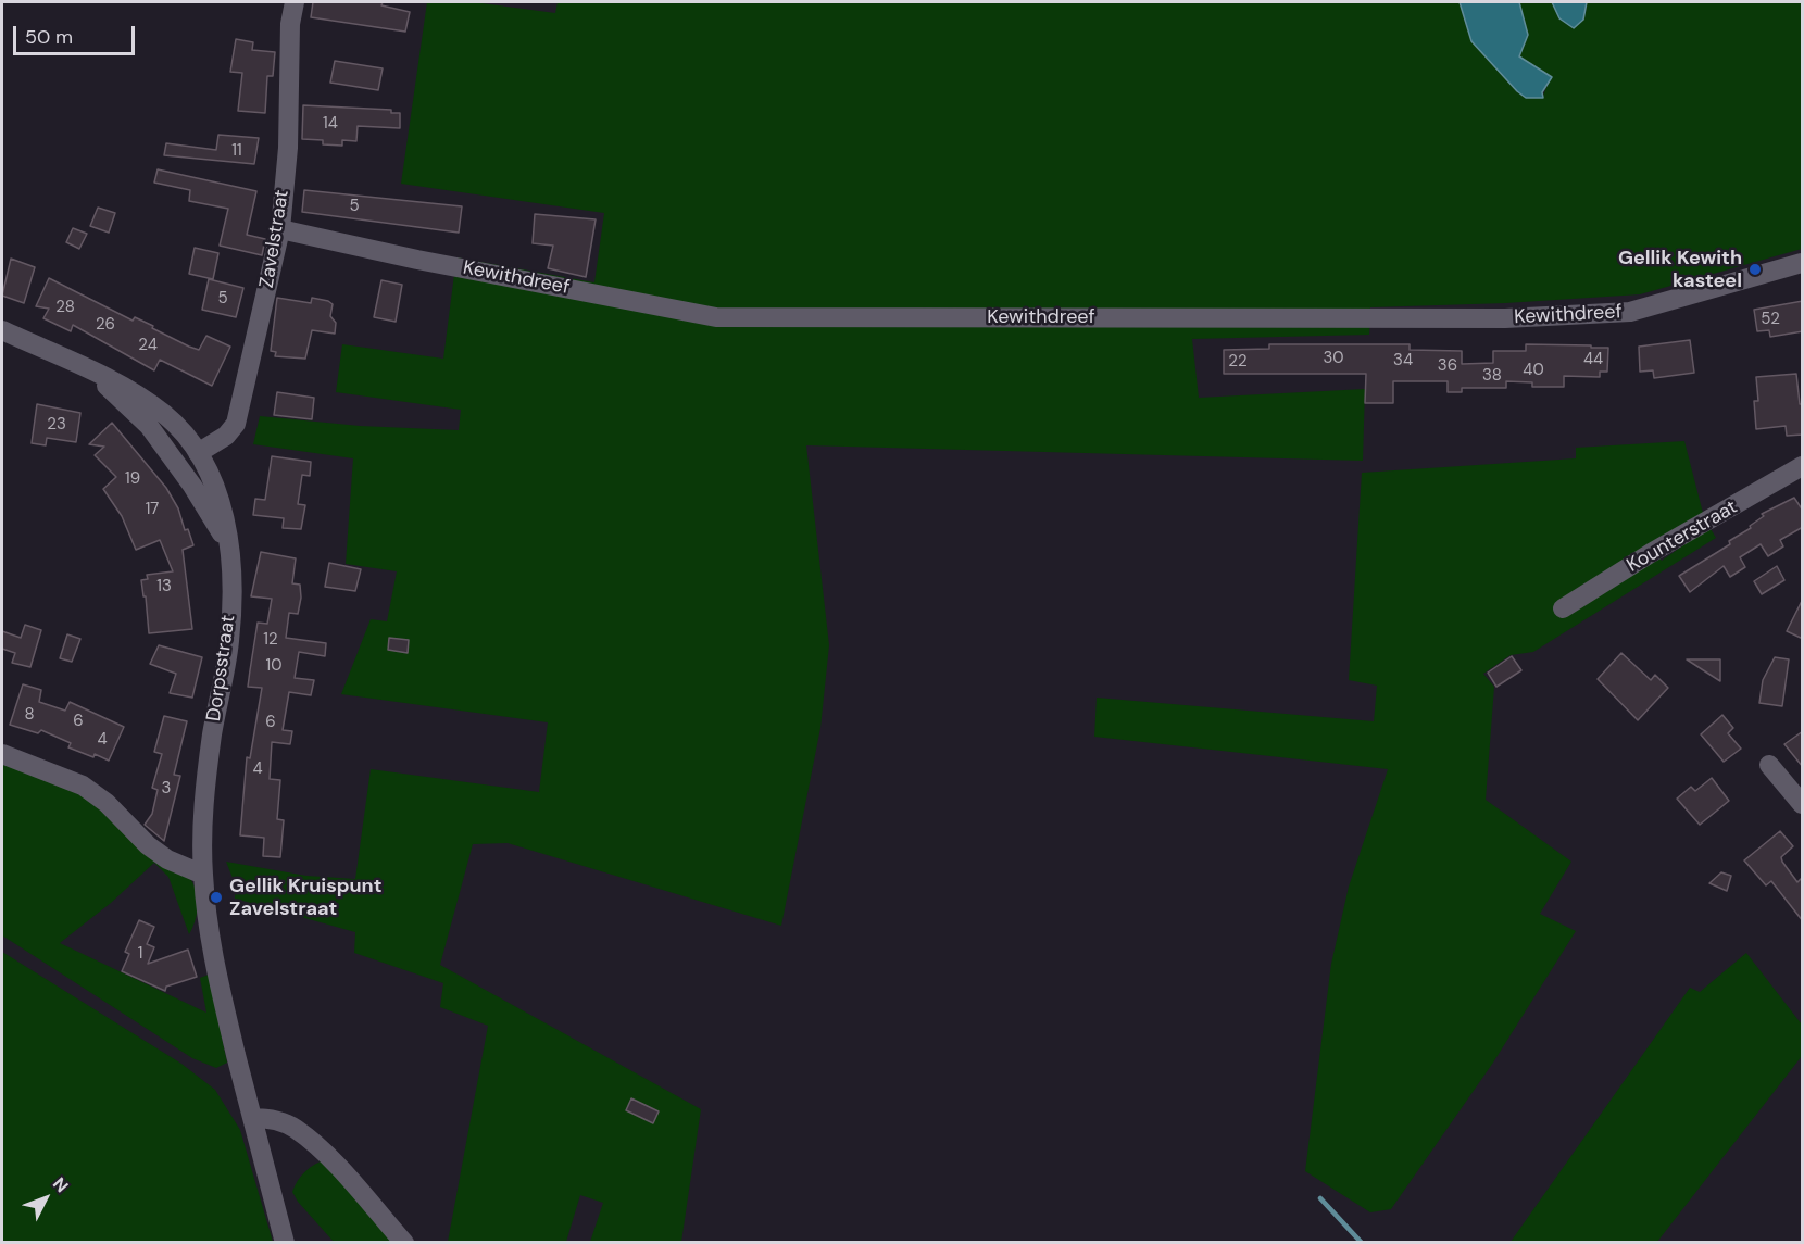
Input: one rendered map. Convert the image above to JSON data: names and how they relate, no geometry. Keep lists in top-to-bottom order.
{
  "streets": {
    "street": [
      "Zavelstraat",
      "Kewithdreef",
      "Kounterstraat",
      "Dorpsstraat"
    ]
  },
  "crossings": [
    ["Zavelstraat", "Kewithdreef"],
    ["Zavelstraat", "Dorpsstraat"]
  ],
  "places": ["Gellik Kewith kasteel", "Gellik Kruispunt Zavelstraat"],
  "house_numbers": [
    "14",
    "11",
    "5",
    "5",
    "28",
    "52",
    "26",
    "24",
    "30",
    "44",
    "34",
    "22",
    "36",
    "40",
    "38",
    "23",
    "19",
    "17",
    "13",
    "12",
    "10",
    "8",
    "6",
    "6",
    "4",
    "4",
    "3",
    "1"
  ],
  "scale_bar": "50 m",
  "north": "top right"
}
